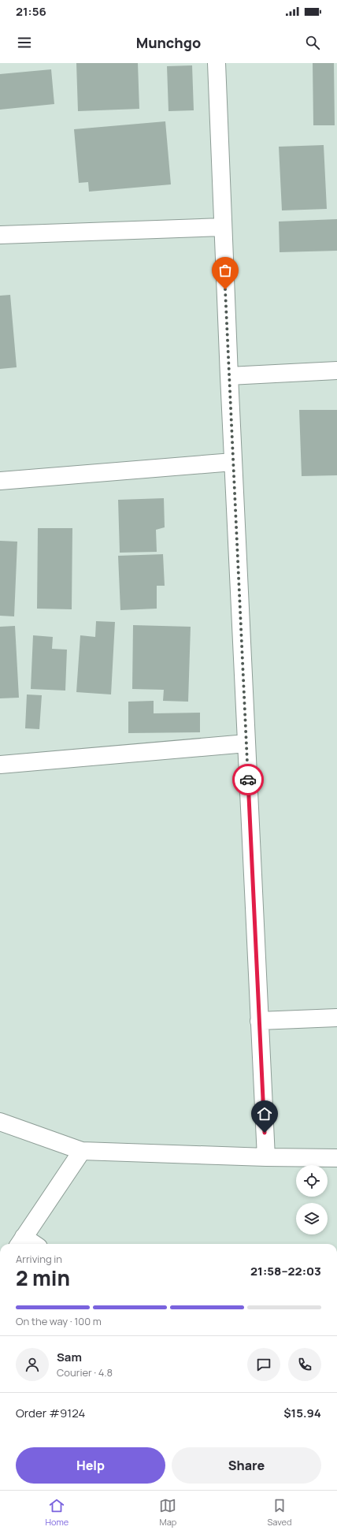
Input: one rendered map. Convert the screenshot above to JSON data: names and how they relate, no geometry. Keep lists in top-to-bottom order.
{
  "page": {
    "status": "21:56",
    "header": "Munchgo",
    "heading": ["2 min", "Arriving in", "21:58–22:03"],
    "panel": [
      "Sam",
      "Courier · 4.8",
      "Order #9124",
      "$15.94"
    ],
    "bar": "On the way · 100 m",
    "buttons": ["Help", "Share"],
    "tabs": ["Home", "Map", "Saved"]
  }
}
